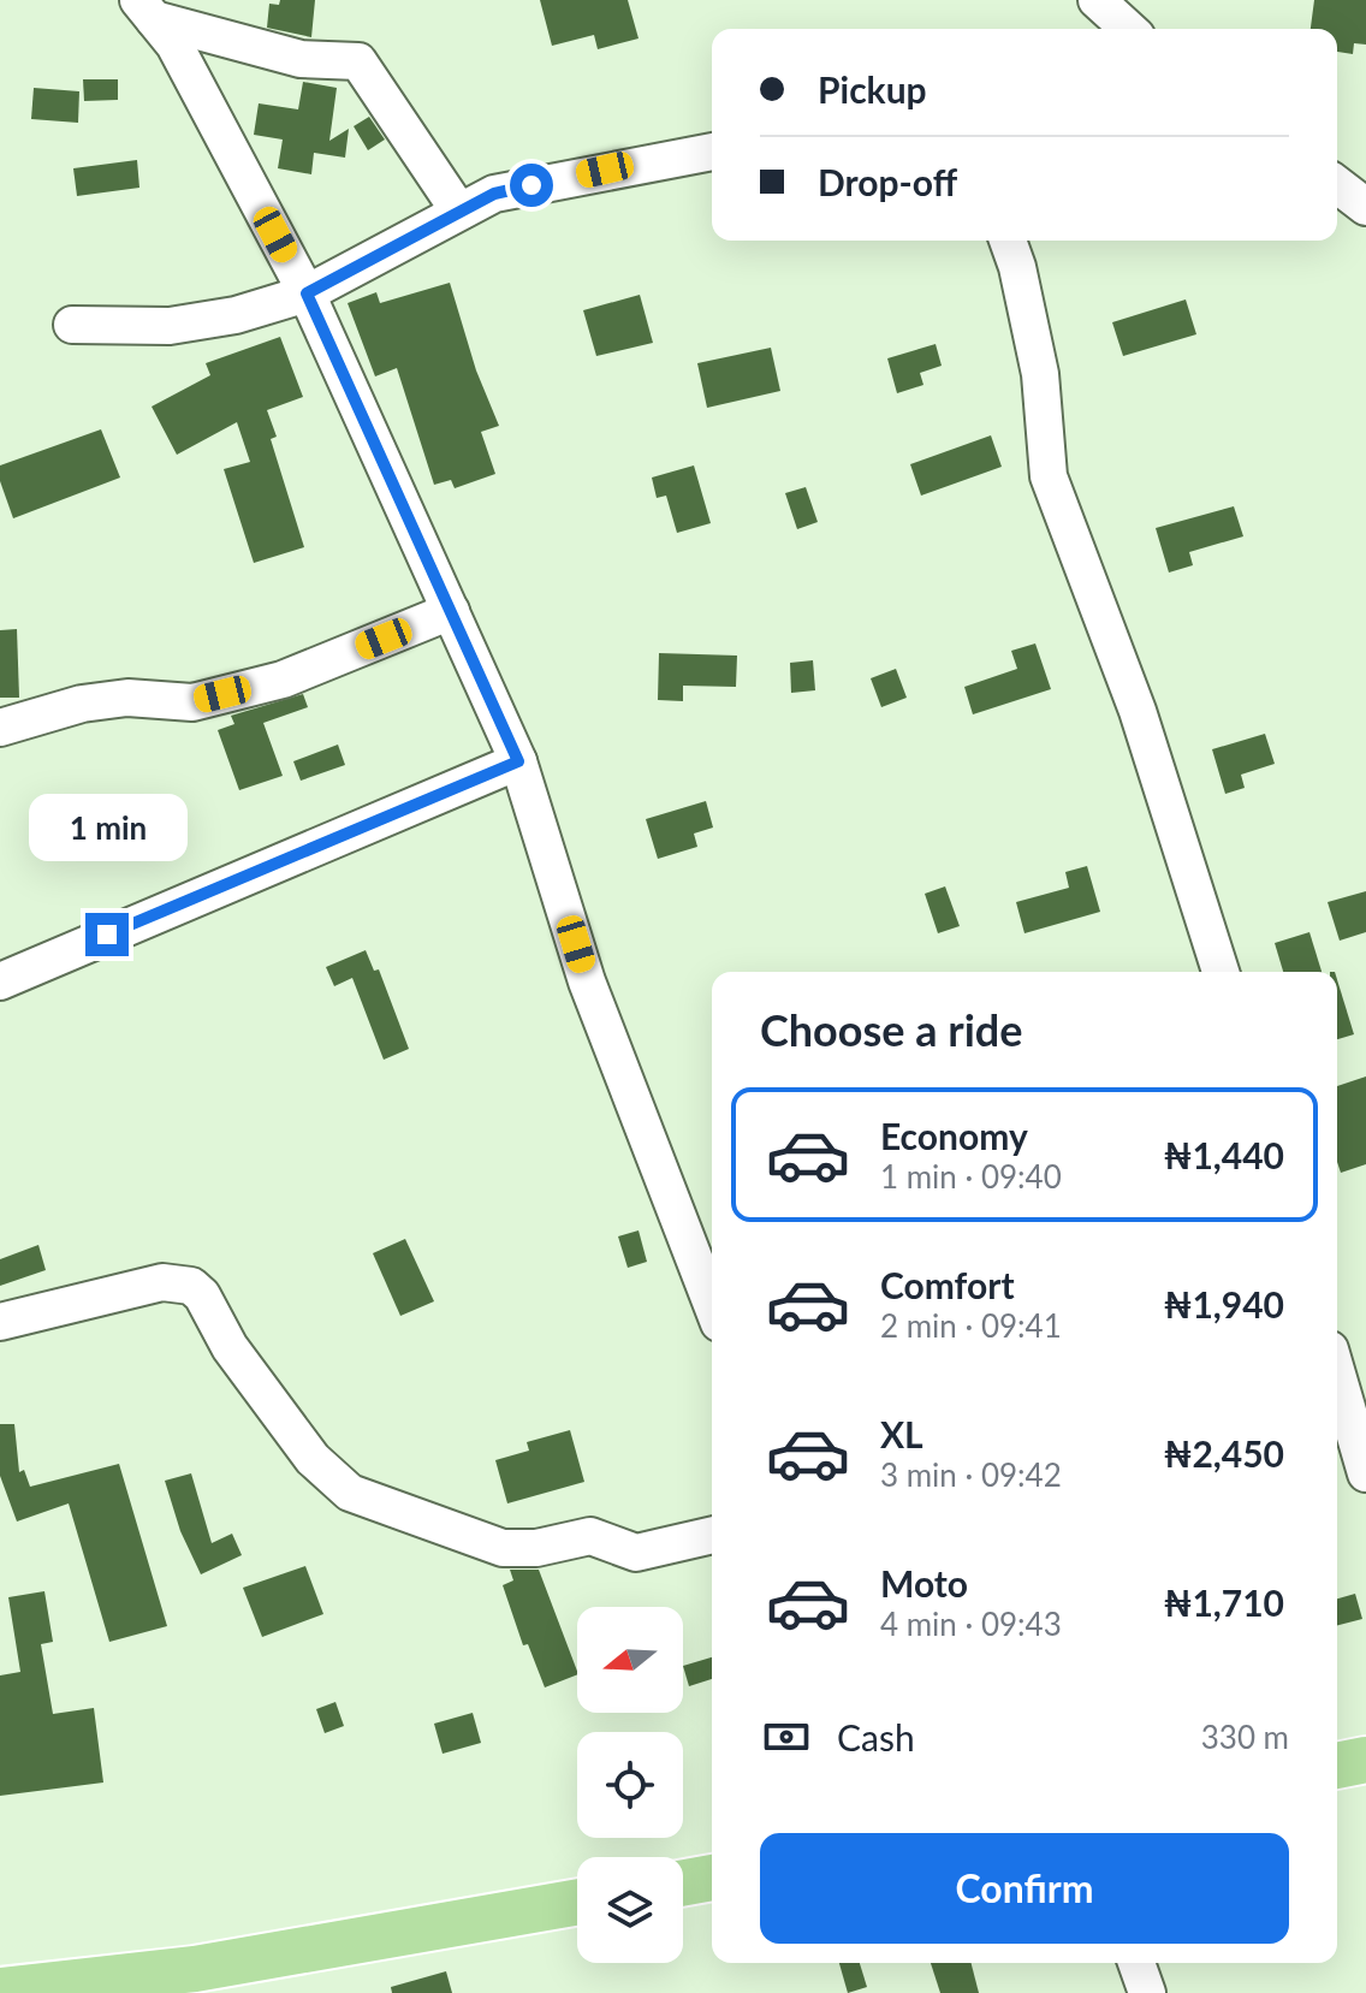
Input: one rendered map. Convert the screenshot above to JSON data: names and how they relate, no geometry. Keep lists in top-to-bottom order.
{
  "north": "left",
  "page": {
    "banner": ["Pickup", "Drop-off"],
    "bubble": "1 min",
    "heading": "Choose a ride",
    "list": [
      {
        "name": "Economy",
        "note": "1 min · 09:40",
        "value": "₦1,440"
      },
      {
        "name": "Comfort",
        "note": "2 min · 09:41",
        "value": "₦1,940"
      },
      {
        "name": "XL",
        "note": "3 min · 09:42",
        "value": "₦2,450"
      },
      {
        "name": "Moto",
        "note": "4 min · 09:43",
        "value": "₦1,710"
      }
    ],
    "pay": ["Cash", "330 m"],
    "buttons": "Confirm"
  }
}
